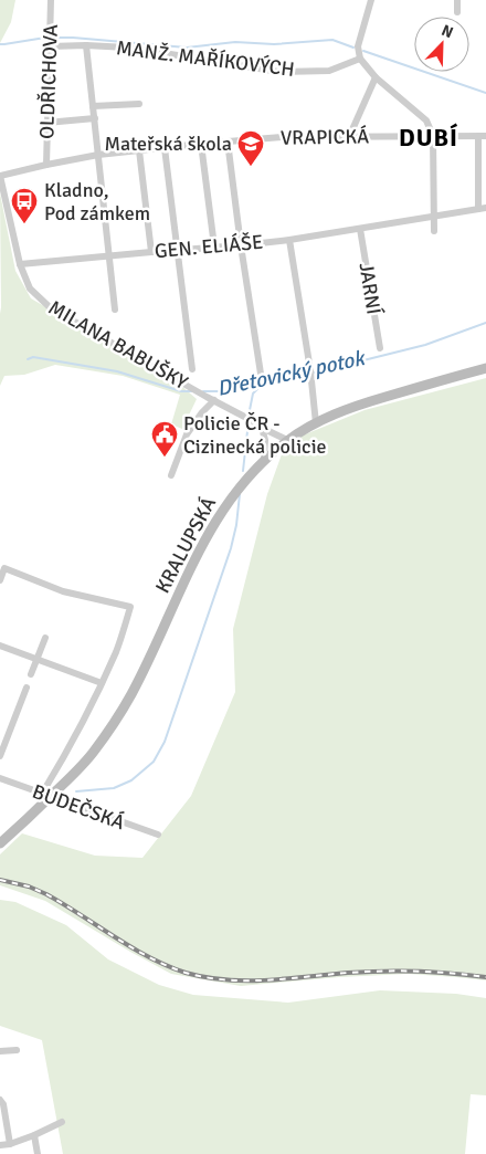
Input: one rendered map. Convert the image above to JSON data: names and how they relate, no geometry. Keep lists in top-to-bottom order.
{
  "streets": {
    "main road": ["KRALUPSKÁ"],
    "street": [
      "MANŽ. MAŘÍKOVÝCH",
      "OLDŘICHOVA",
      "VRAPICKÁ",
      "GEN. ELIÁŠE",
      "JARNÍ",
      "MILANA BABUŠKY",
      "BUDEČSKÁ"
    ]
  },
  "crossings": [
    ["MANŽ. MAŘÍKOVÝCH", "OLDŘICHOVA"],
    ["OLDŘICHOVA", "VRAPICKÁ"],
    ["GEN. ELIÁŠE", "JARNÍ"],
    ["GEN. ELIÁŠE", "MILANA BABUŠKY"],
    ["MILANA BABUŠKY", "KRALUPSKÁ"],
    ["KRALUPSKÁ", "BUDEČSKÁ"]
  ],
  "districts": ["DUBÍ"],
  "water": ["Dřetovický potok"],
  "places": {
    "school or university": ["Mateřská škola"],
    "bus stop": ["Kladno, Pod zámkem"],
    "public building": ["Policie ČR - Cizinecká policie"]
  },
  "north": "top right"
}
